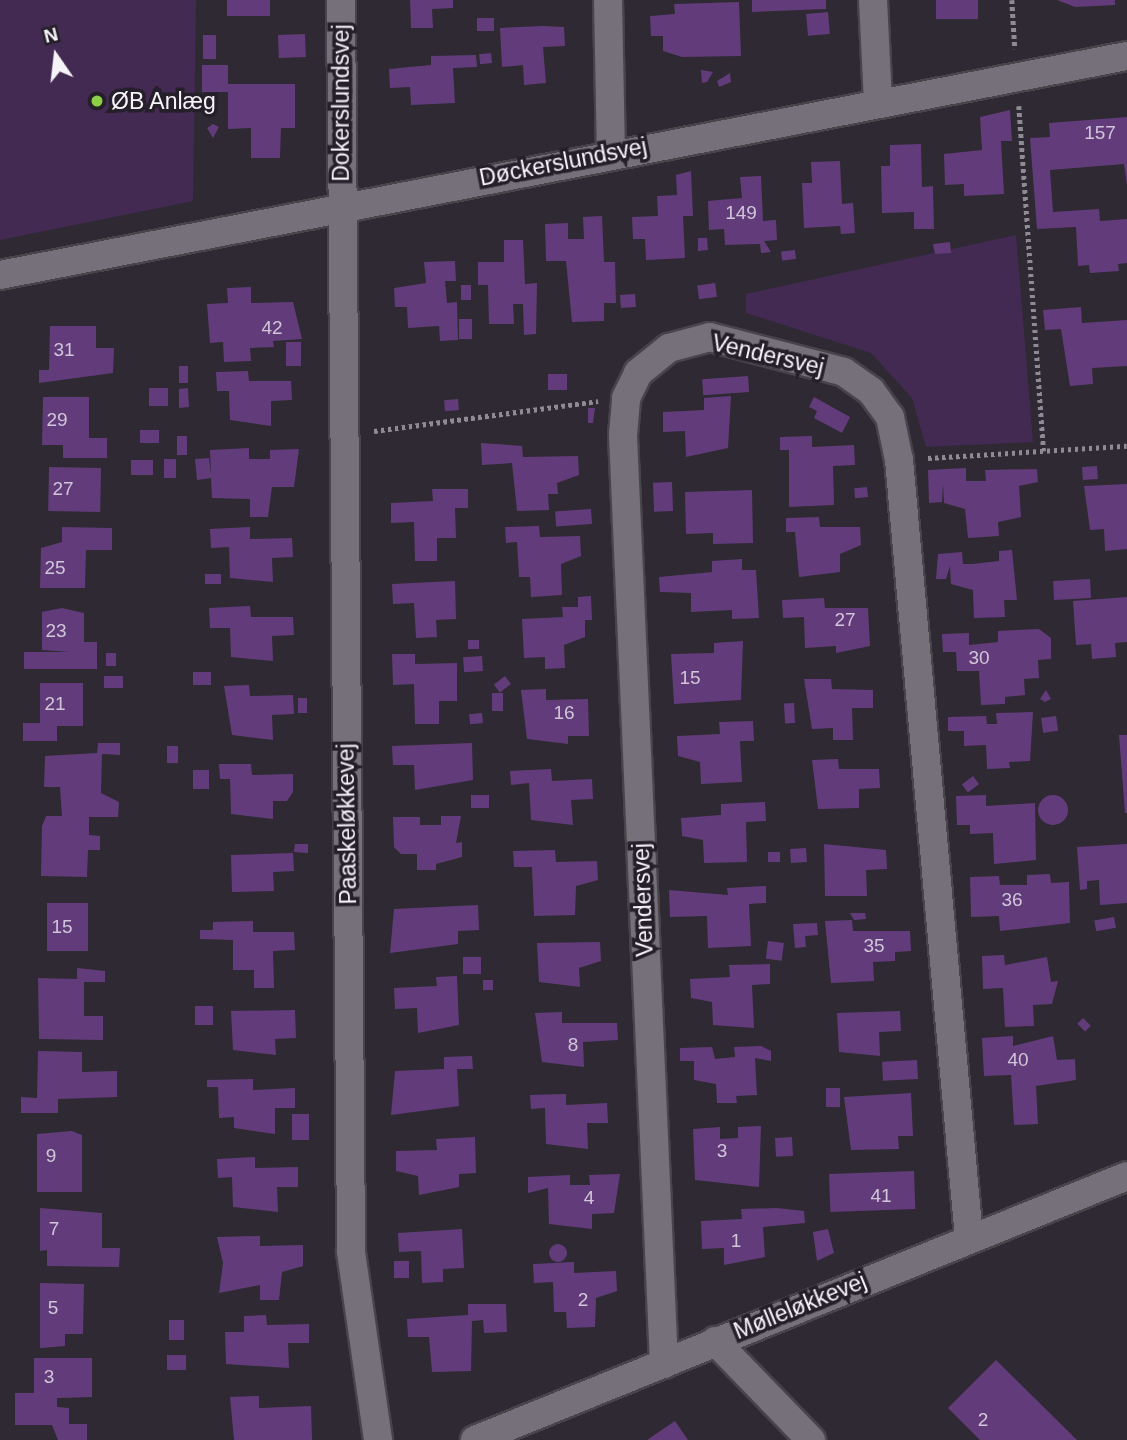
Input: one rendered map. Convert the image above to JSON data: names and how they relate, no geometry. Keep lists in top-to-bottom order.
{
  "streets": {
    "street": [
      "Dokerslundsvej",
      "Døckerslundsvej",
      "Vendersvej",
      "Paaskeløkkevej",
      "Mølleløkkevej"
    ]
  },
  "crossings": [
    ["Dokerslundsvej", "Døckerslundsvej"],
    ["Dokerslundsvej", "Paaskeløkkevej"],
    ["Døckerslundsvej", "Paaskeløkkevej"],
    ["Vendersvej", "Mølleløkkevej"]
  ],
  "places": ["ØB Anlæg"],
  "house_numbers": [
    "157",
    "149",
    "42",
    "31",
    "29",
    "27",
    "25",
    "27",
    "23",
    "30",
    "15",
    "21",
    "16",
    "36",
    "15",
    "35",
    "8",
    "40",
    "3",
    "9",
    "41",
    "4",
    "7",
    "1",
    "2",
    "5",
    "3",
    "2"
  ],
  "north": "top"
}
